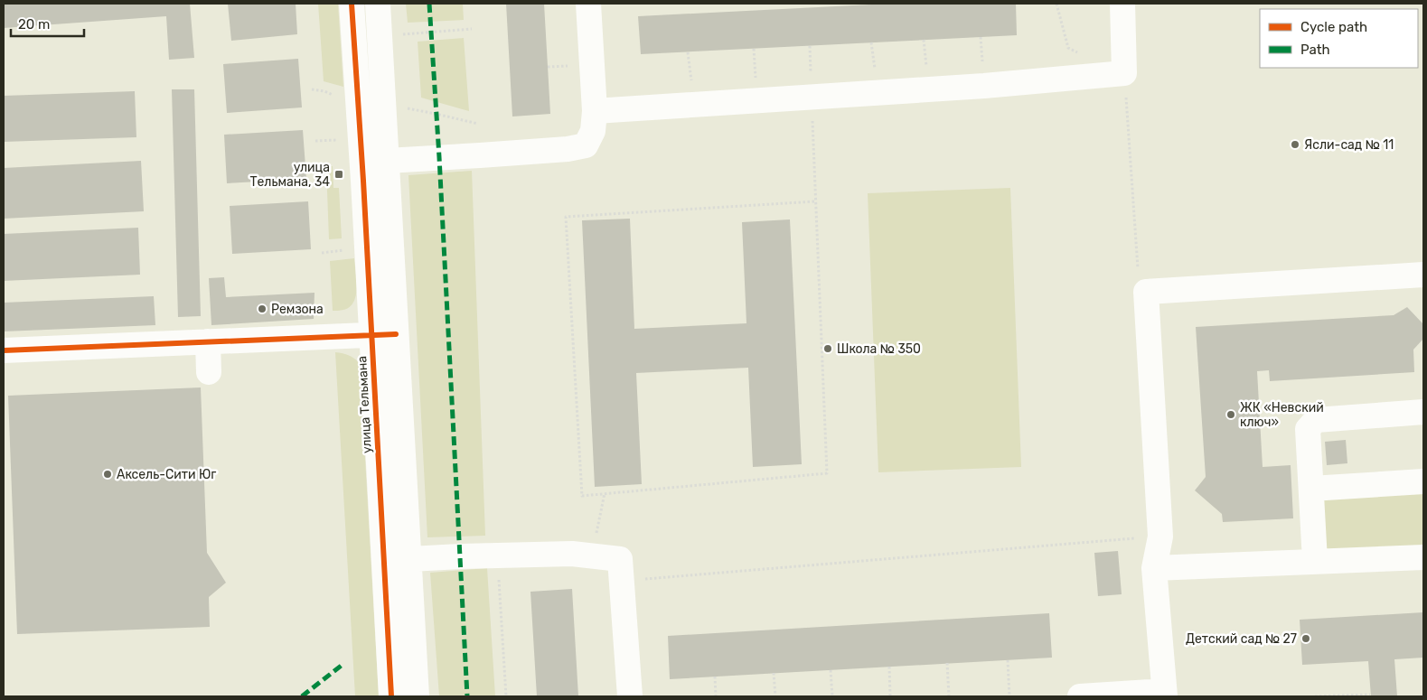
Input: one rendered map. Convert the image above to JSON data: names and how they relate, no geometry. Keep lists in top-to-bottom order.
{
  "streets": {
    "street": ["улица Тельмана"]
  },
  "places": {
    "other": [
      "Ясли-сад № 11",
      "Ремзона",
      "Школа № 350",
      "ЖК «Невский ключ»",
      "Аксель-Сити Юг",
      "Детский сад № 27"
    ],
    "transit": ["улица Тельмана, 34"]
  },
  "legend": ["Cycle path", "Path"],
  "scale_bar": "20 m"
}
